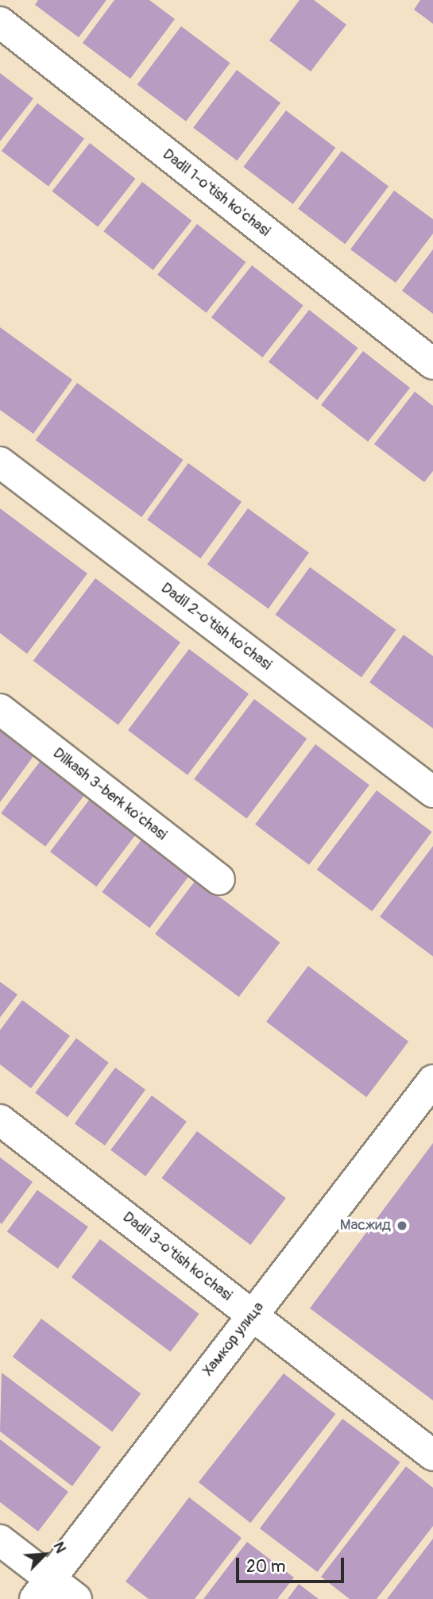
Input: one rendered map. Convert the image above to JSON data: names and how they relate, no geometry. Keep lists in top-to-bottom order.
{
  "streets": {
    "street": [
      "Dadil 1-o'tish ko'chasi",
      "Dadil 2-o'tish ko'chasi",
      "Dilkash 3-berk ko'chasi",
      "Dadil 3-o'tish ko'chasi",
      "Хамкор улица"
    ]
  },
  "crossings": [
    ["Dadil 3-o'tish ko'chasi", "Хамкор улица"]
  ],
  "places": ["Масжид"],
  "scale_bar": "20 m",
  "north": "top right"
}
